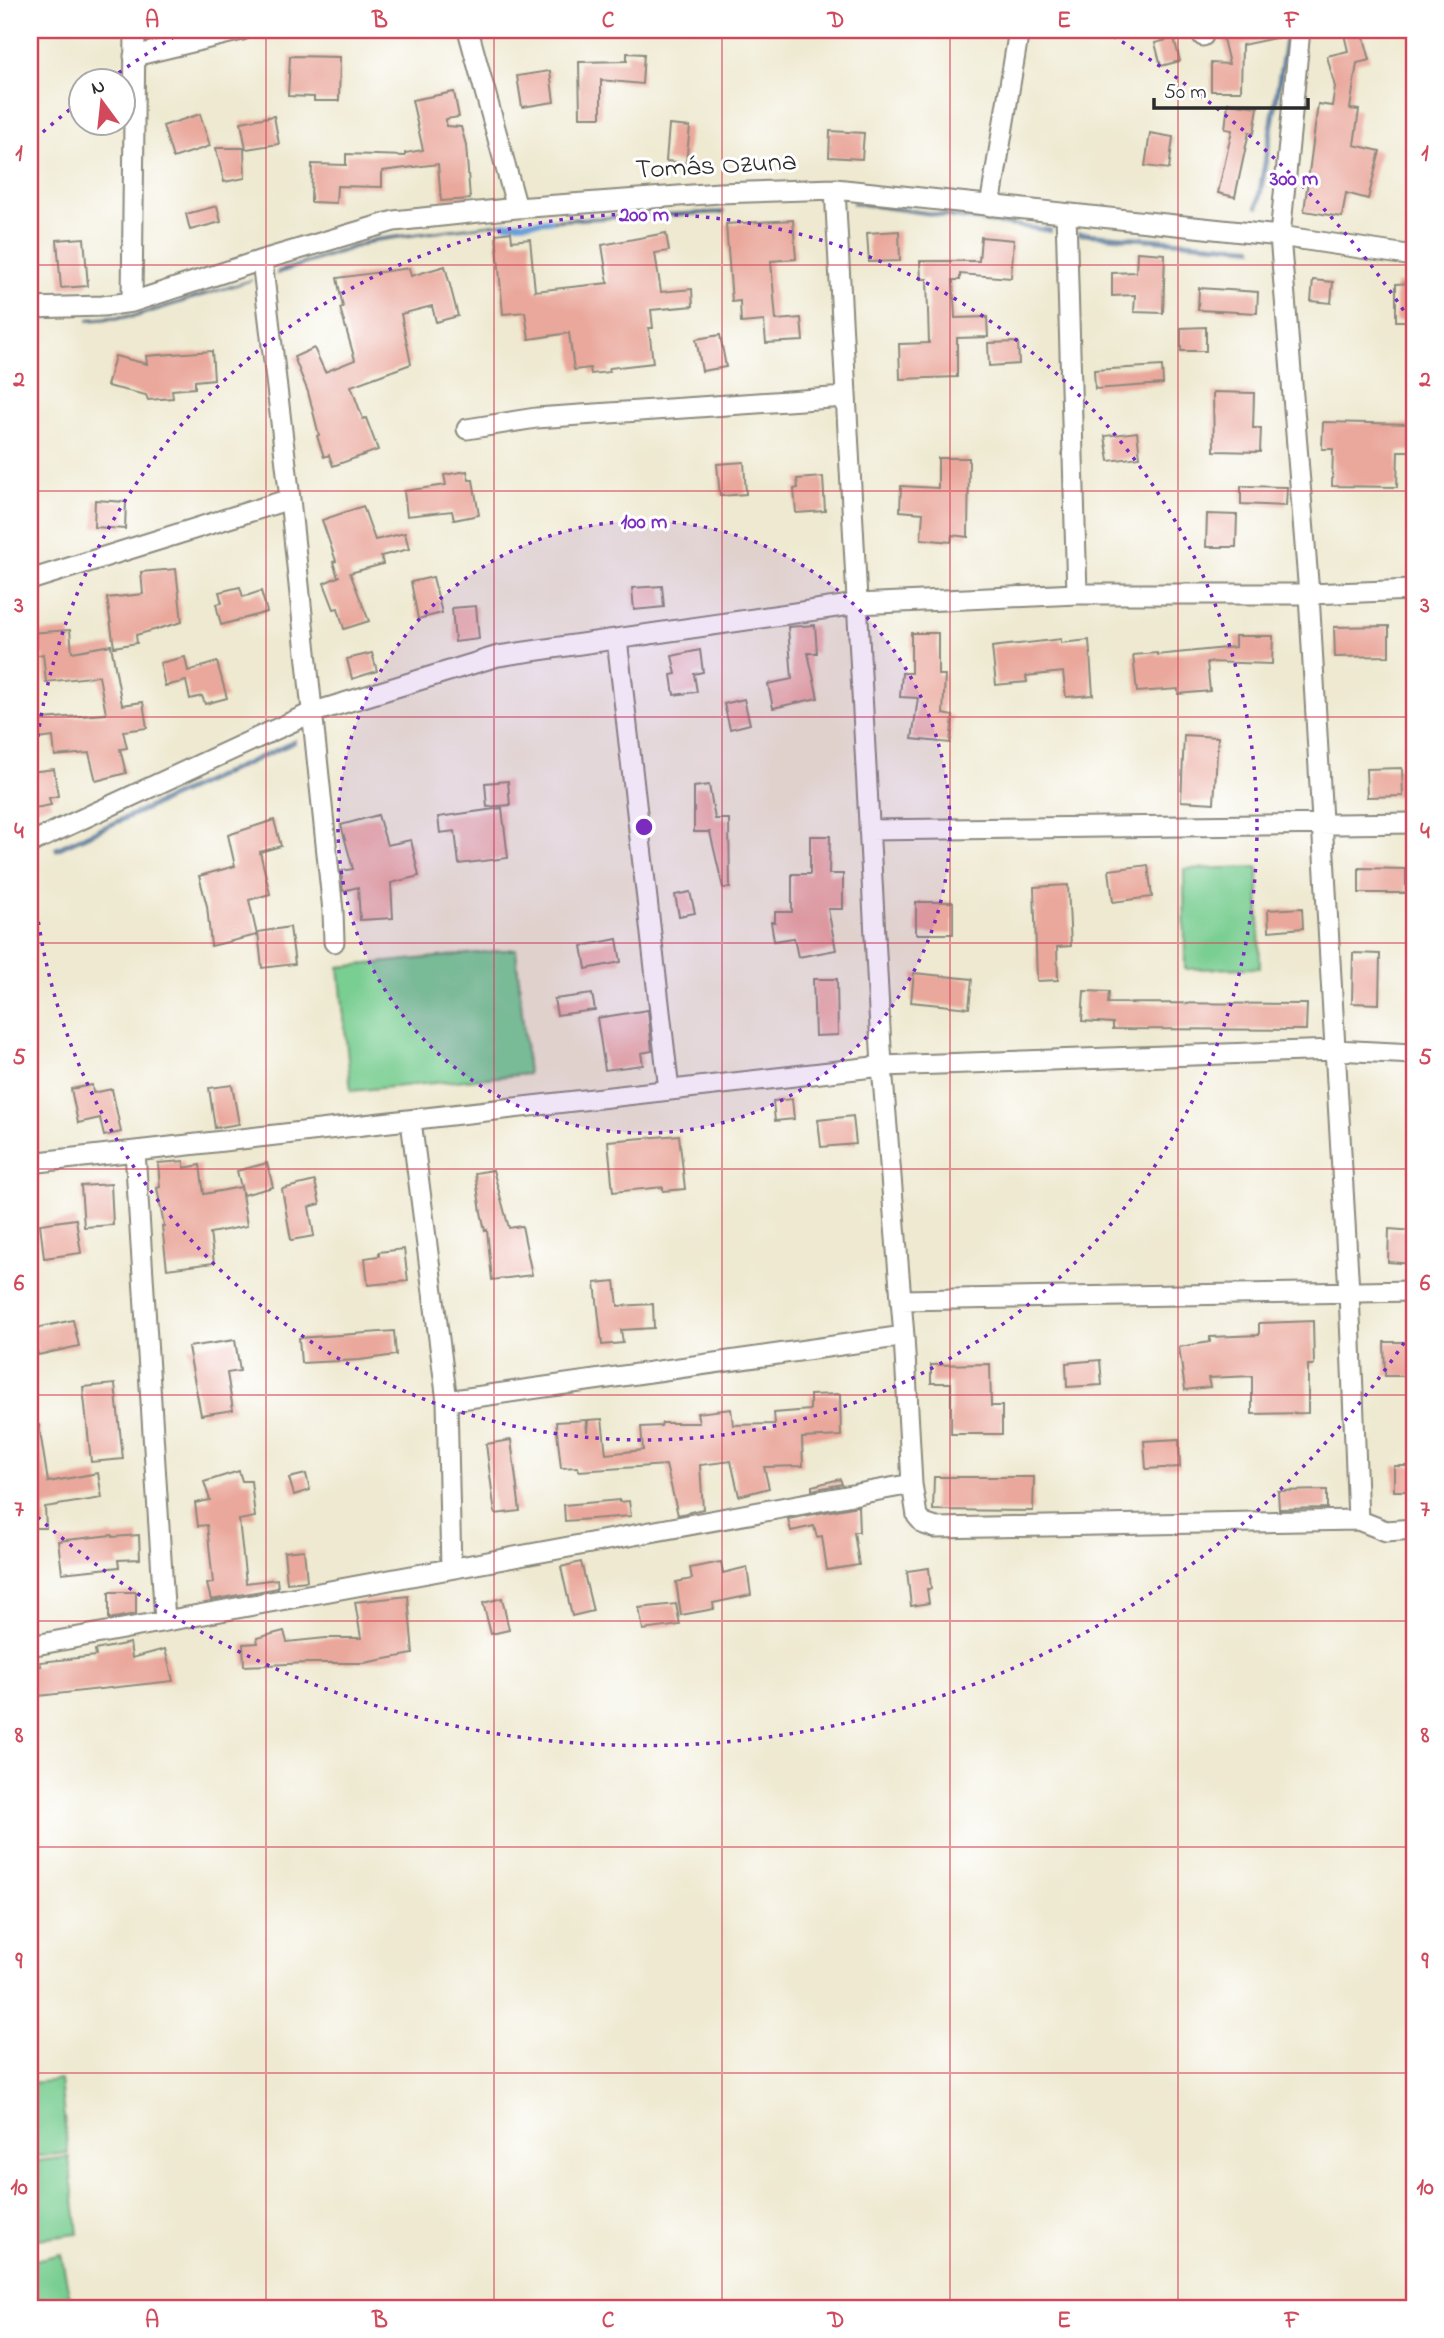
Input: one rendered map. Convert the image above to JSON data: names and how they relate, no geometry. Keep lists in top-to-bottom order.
{
  "streets": {
    "street": ["Tomás Ozuna"]
  },
  "scale_bar": "50 m",
  "north": "top",
  "grid": {
    "columns": [
      "A",
      "B",
      "C",
      "D",
      "E",
      "F"
    ],
    "rows": [
      "1",
      "2",
      "3",
      "4",
      "5",
      "6",
      "7",
      "8",
      "9",
      "10"
    ]
  },
  "rings": ["300 m", "200 m", "100 m"]
}
